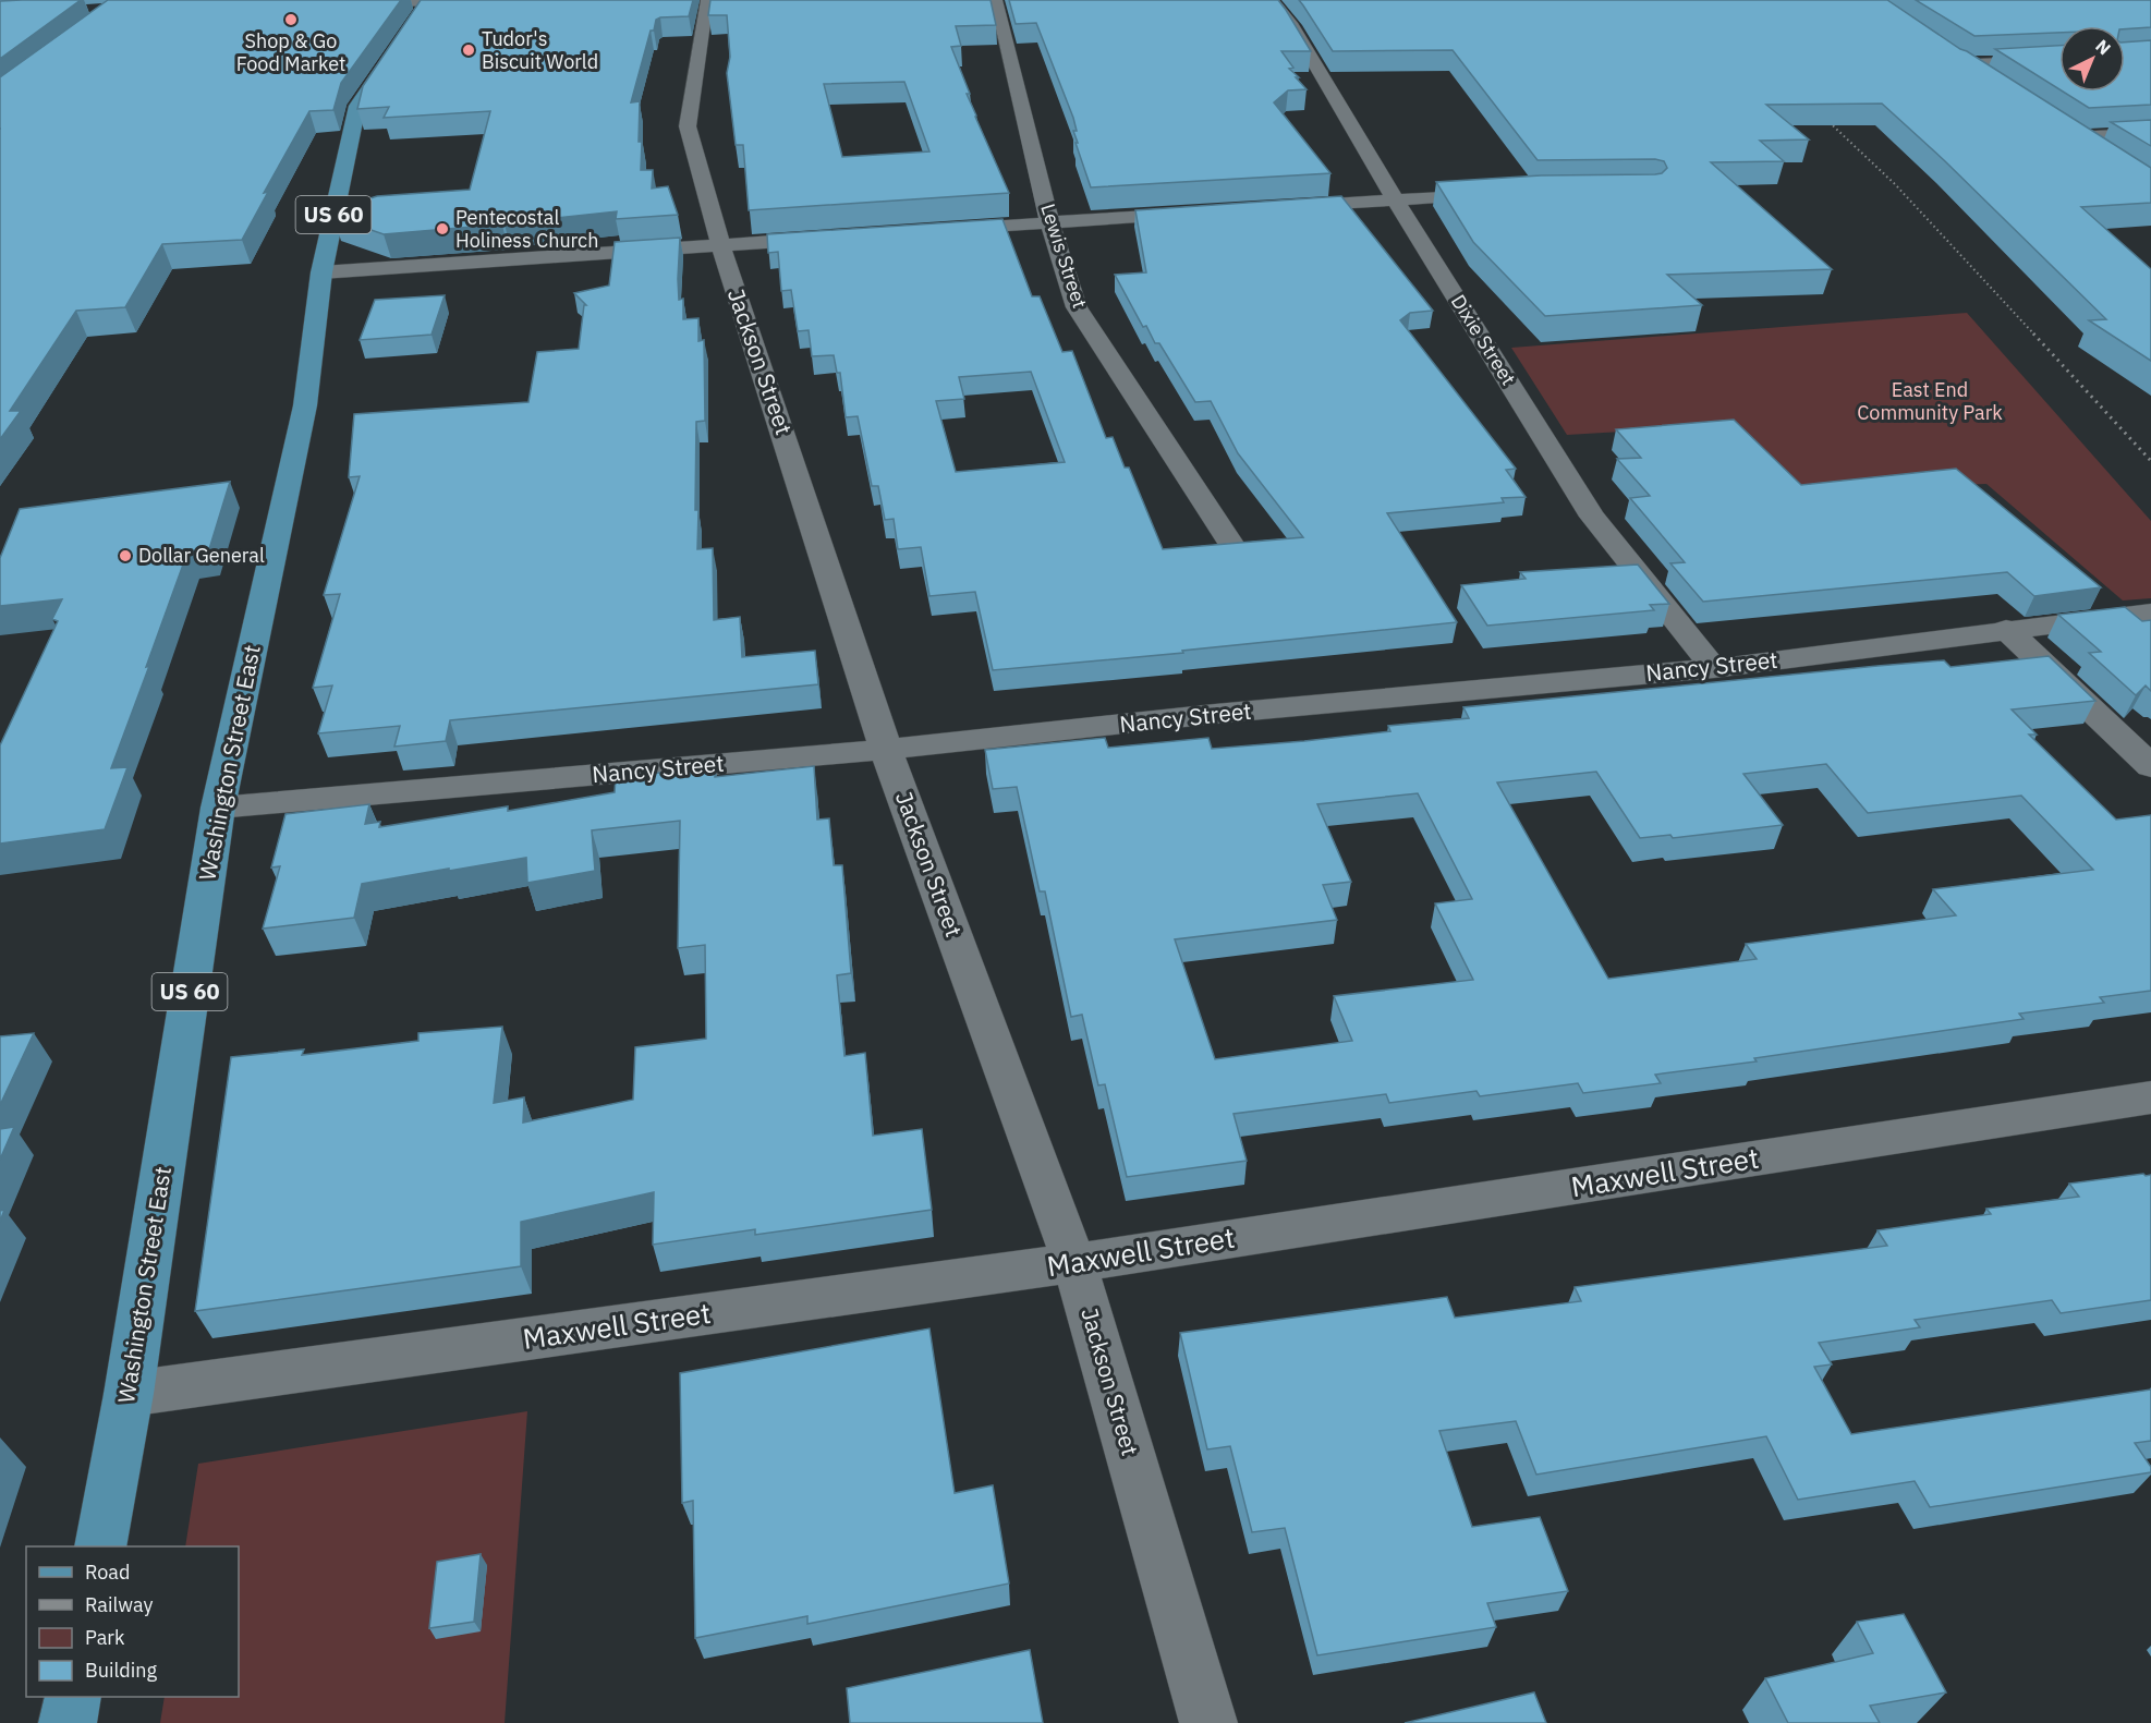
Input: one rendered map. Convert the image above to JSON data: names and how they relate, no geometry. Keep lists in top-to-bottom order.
{
  "streets": {
    "main road": ["US 60", "Washington Street East"],
    "street": [
      "Lewis Street",
      "Dixie Street",
      "Jackson Street",
      "Nancy Street",
      "Maxwell Street"
    ]
  },
  "crossings": [
    ["Dixie Street", "Nancy Street"],
    ["Jackson Street", "Nancy Street"],
    ["Jackson Street", "Maxwell Street"],
    ["Nancy Street", "Washington Street East"],
    ["Washington Street East", "Maxwell Street"]
  ],
  "parks": ["East End Community Park"],
  "places": [
    "Shop & Go Food Market",
    "Tudor's Biscuit World",
    "Pentecostal Holiness Church",
    "Dollar General"
  ],
  "legend": [
    "Road",
    "Railway",
    "Park",
    "Building"
  ],
  "north": "top right"
}
